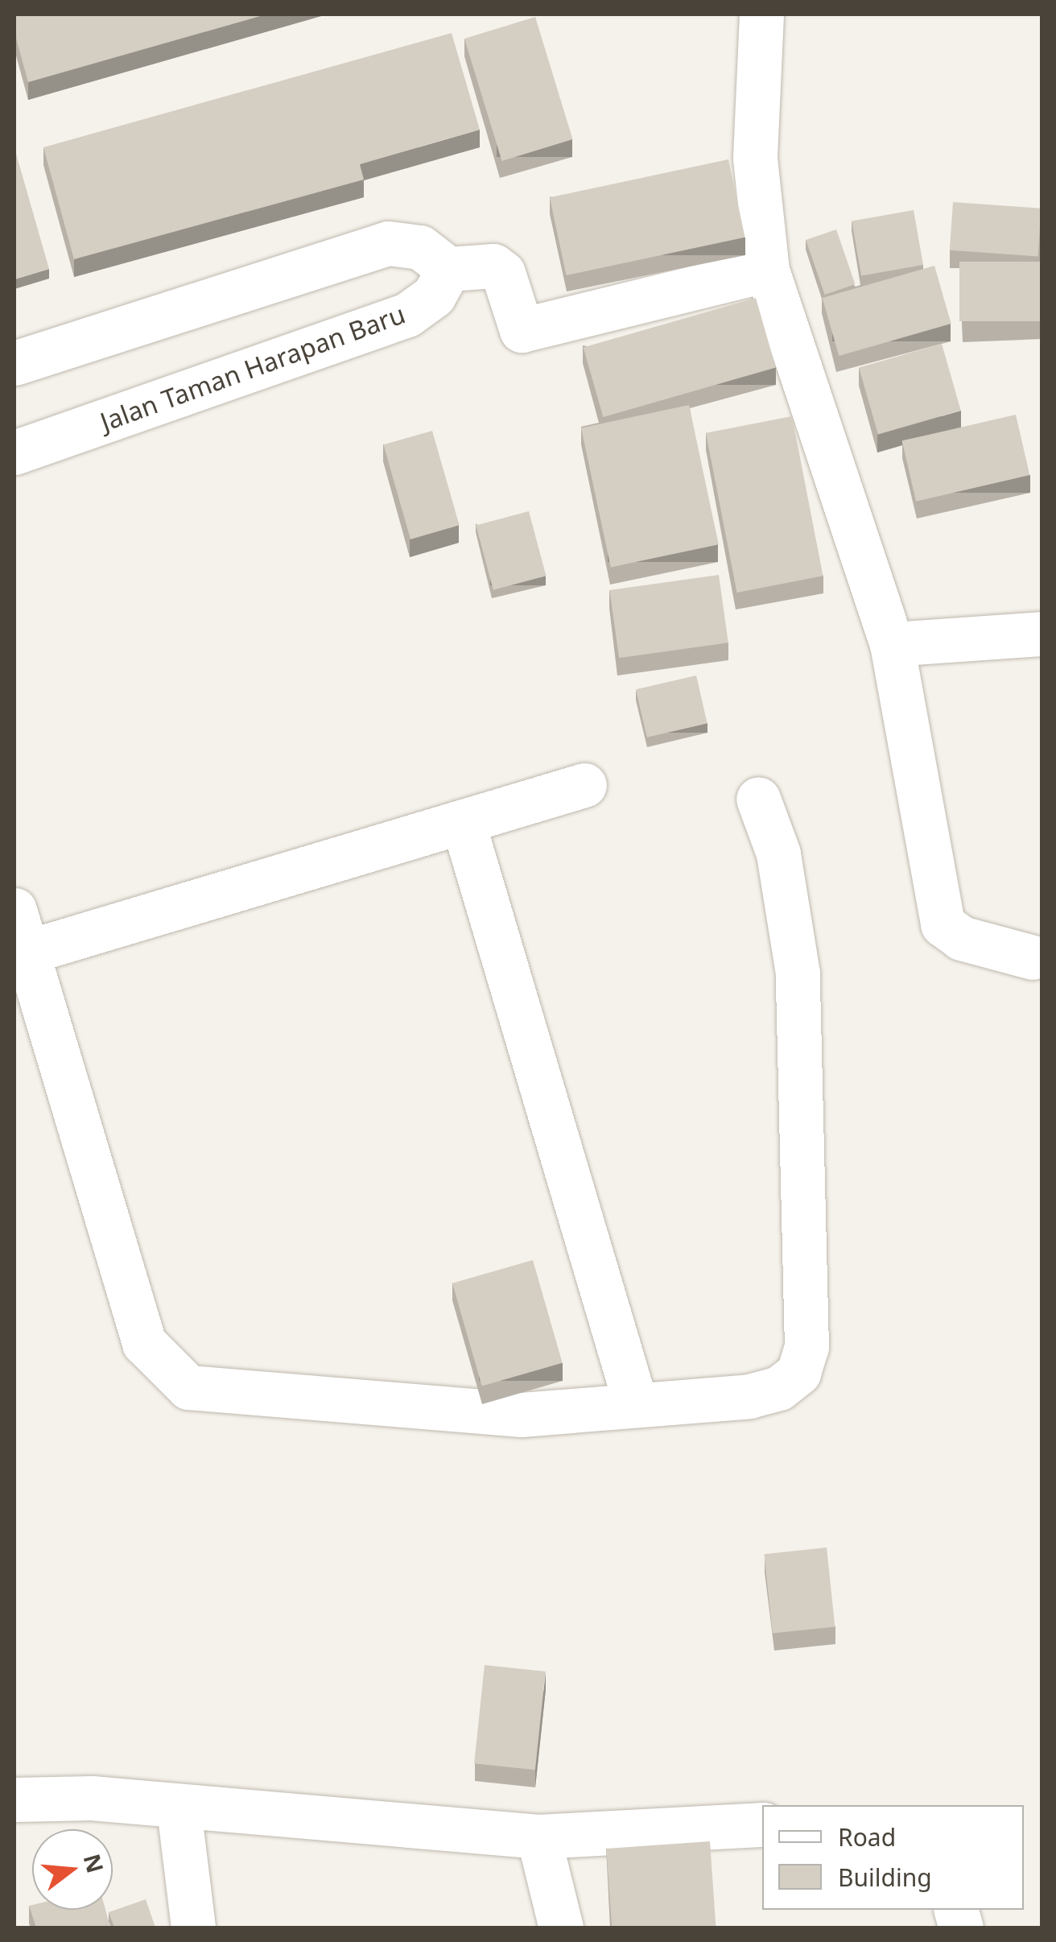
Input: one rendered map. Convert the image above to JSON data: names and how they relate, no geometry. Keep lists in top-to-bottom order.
{
  "streets": {
    "street": ["Jalan Taman Harapan Baru"]
  },
  "legend": ["Road", "Building"],
  "north": "right"
}
